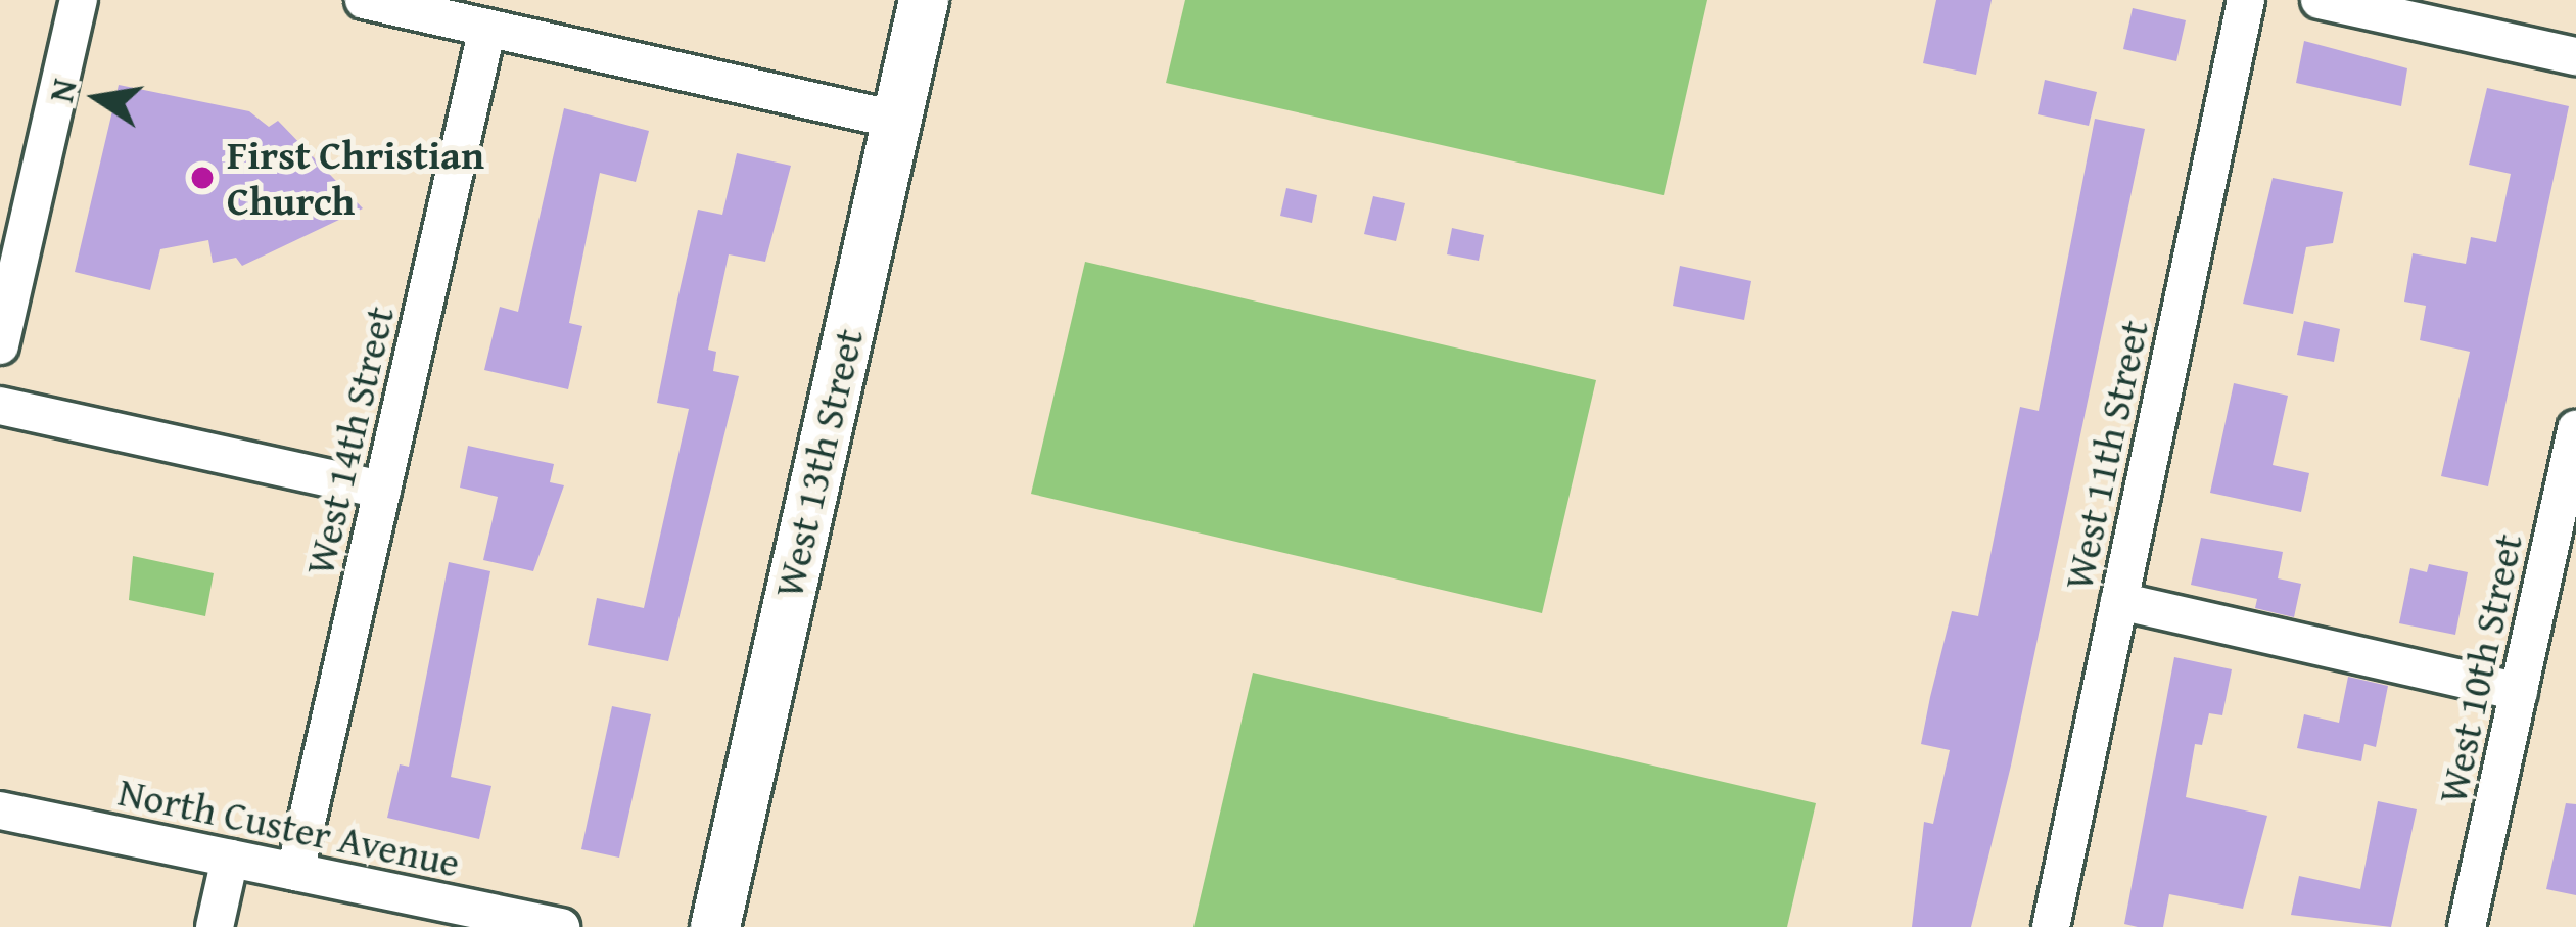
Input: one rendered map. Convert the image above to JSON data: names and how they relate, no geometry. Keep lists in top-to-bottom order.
{
  "streets": {
    "main road": ["West 13th Street"],
    "street": [
      "West 14th Street",
      "West 11th Street",
      "West 10th Street",
      "North Custer Avenue"
    ]
  },
  "crossings": [
    ["West 14th Street", "North Custer Avenue"]
  ],
  "places": ["First Christian Church"],
  "north": "left"
}
